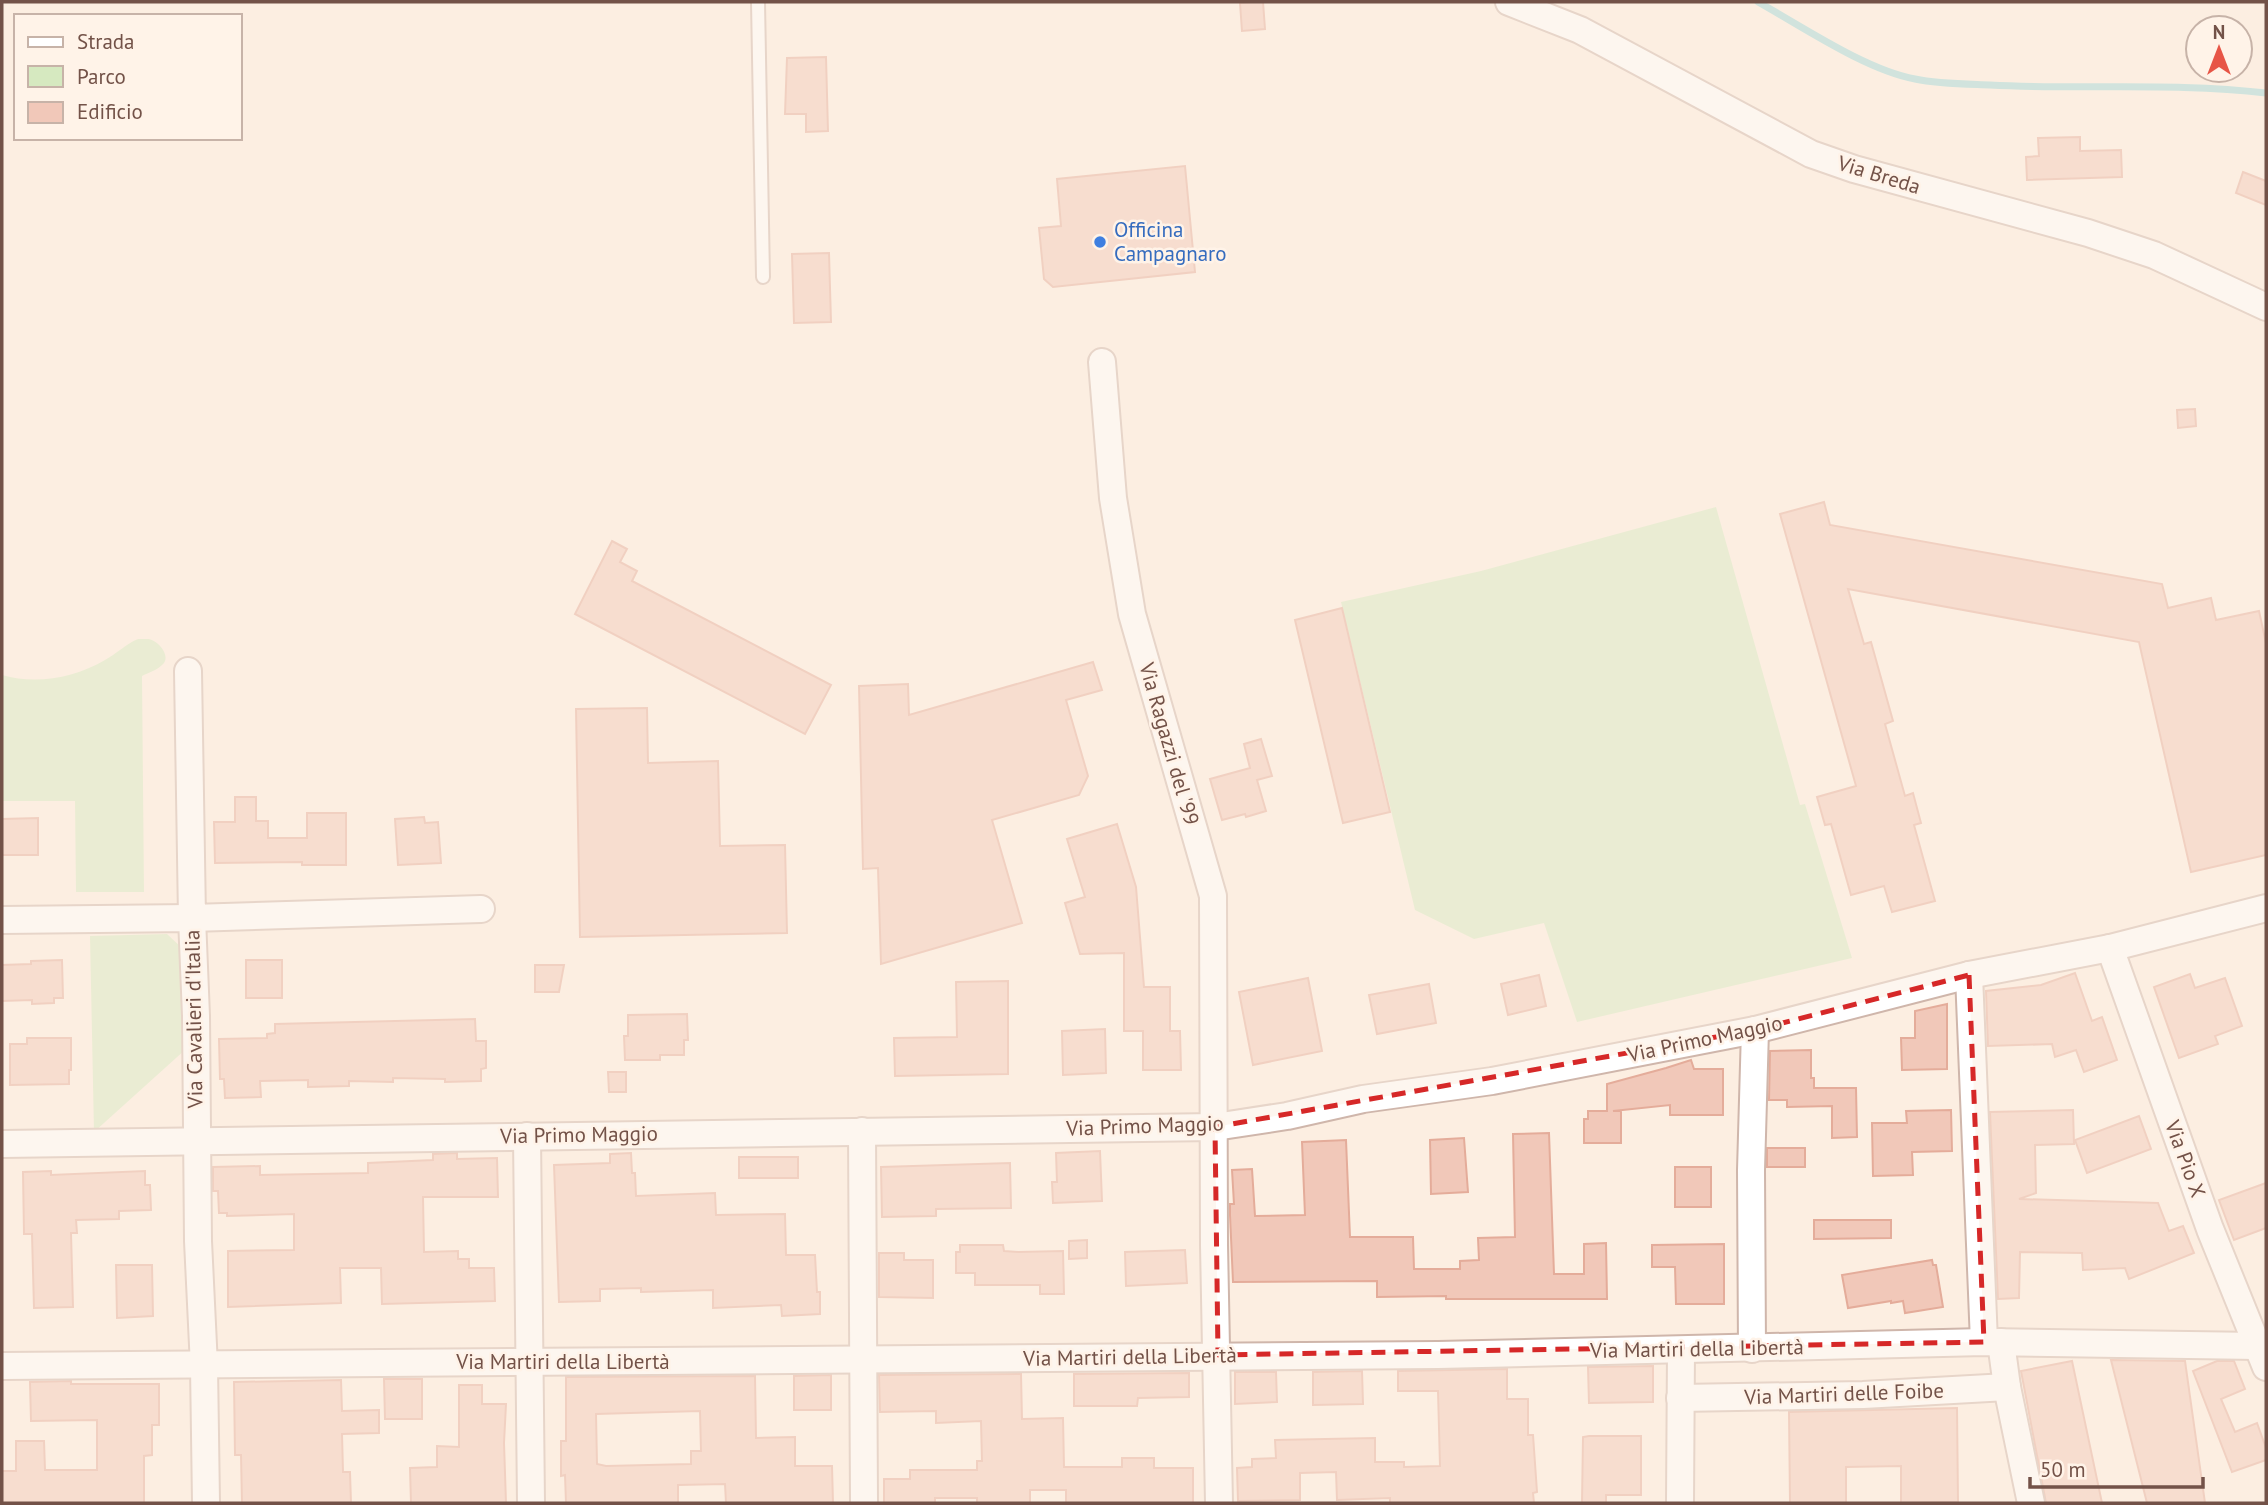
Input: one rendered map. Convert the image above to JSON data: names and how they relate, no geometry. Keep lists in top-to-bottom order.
{
  "streets": {
    "street": [
      "Via Breda",
      "Via Ragazzi del '99",
      "Via Cavalieri d'Italia",
      "Via Primo Maggio",
      "Via Pio X",
      "Via Martiri della Libertà",
      "Via Martiri delle Foibe"
    ]
  },
  "crossings": [
    ["Via Ragazzi del '99", "Via Primo Maggio"],
    ["Via Ragazzi del '99", "Via Martiri della Libertà"],
    ["Via Cavalieri d'Italia", "Via Primo Maggio"],
    ["Via Cavalieri d'Italia", "Via Martiri della Libertà"],
    ["Via Primo Maggio", "Via Pio X"],
    ["Via Pio X", "Via Martiri della Libertà"]
  ],
  "places": ["Officina Campagnaro"],
  "legend": ["Strada", "Parco", "Edificio"],
  "scale_bar": "50 m",
  "north": "top"
}
